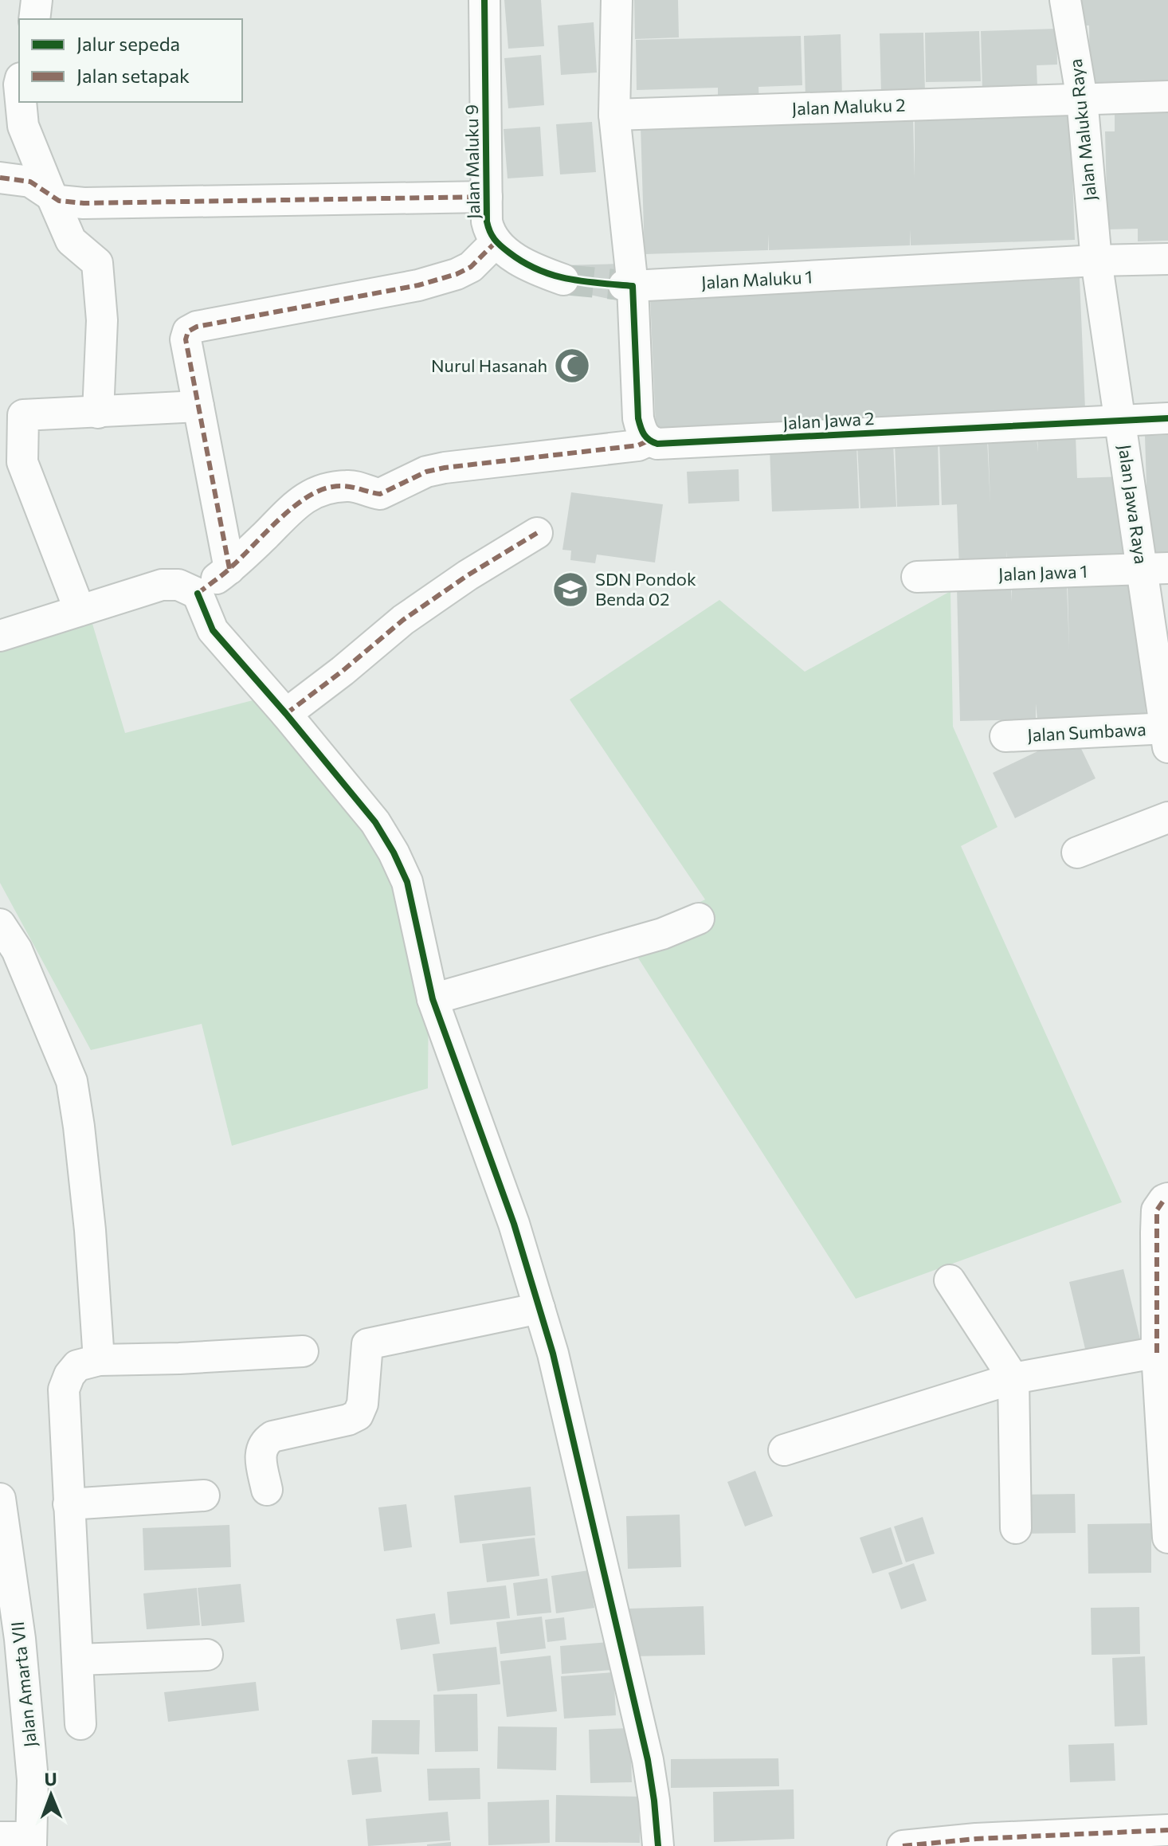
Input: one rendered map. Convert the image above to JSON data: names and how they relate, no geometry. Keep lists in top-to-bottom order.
{
  "streets": {
    "street": [
      "Jalan Maluku 2",
      "Jalan Maluku Raya",
      "Jalan Maluku 9",
      "Jalan Maluku 1",
      "Jalan Jawa 2",
      "Jalan Jawa Raya",
      "Jalan Jawa 1",
      "Jalan Sumbawa",
      "Jalan Amarta VII"
    ]
  },
  "crossings": [
    ["Jalan Maluku 2", "Jalan Maluku Raya"],
    ["Jalan Maluku Raya", "Jalan Maluku 1"],
    ["Jalan Maluku Raya", "Jalan Jawa Raya"],
    ["Jalan Maluku 1", "Jalan Jawa Raya"],
    ["Jalan Jawa 2", "Jalan Jawa Raya"],
    ["Jalan Jawa Raya", "Jalan Jawa 1"],
    ["Jalan Jawa Raya", "Jalan Sumbawa"]
  ],
  "places": {
    "mosque": ["Nurul Hasanah"],
    "school or university": ["SDN Pondok Benda 02"]
  },
  "legend": ["Jalur sepeda", "Jalan setapak"],
  "north": "top"
}
